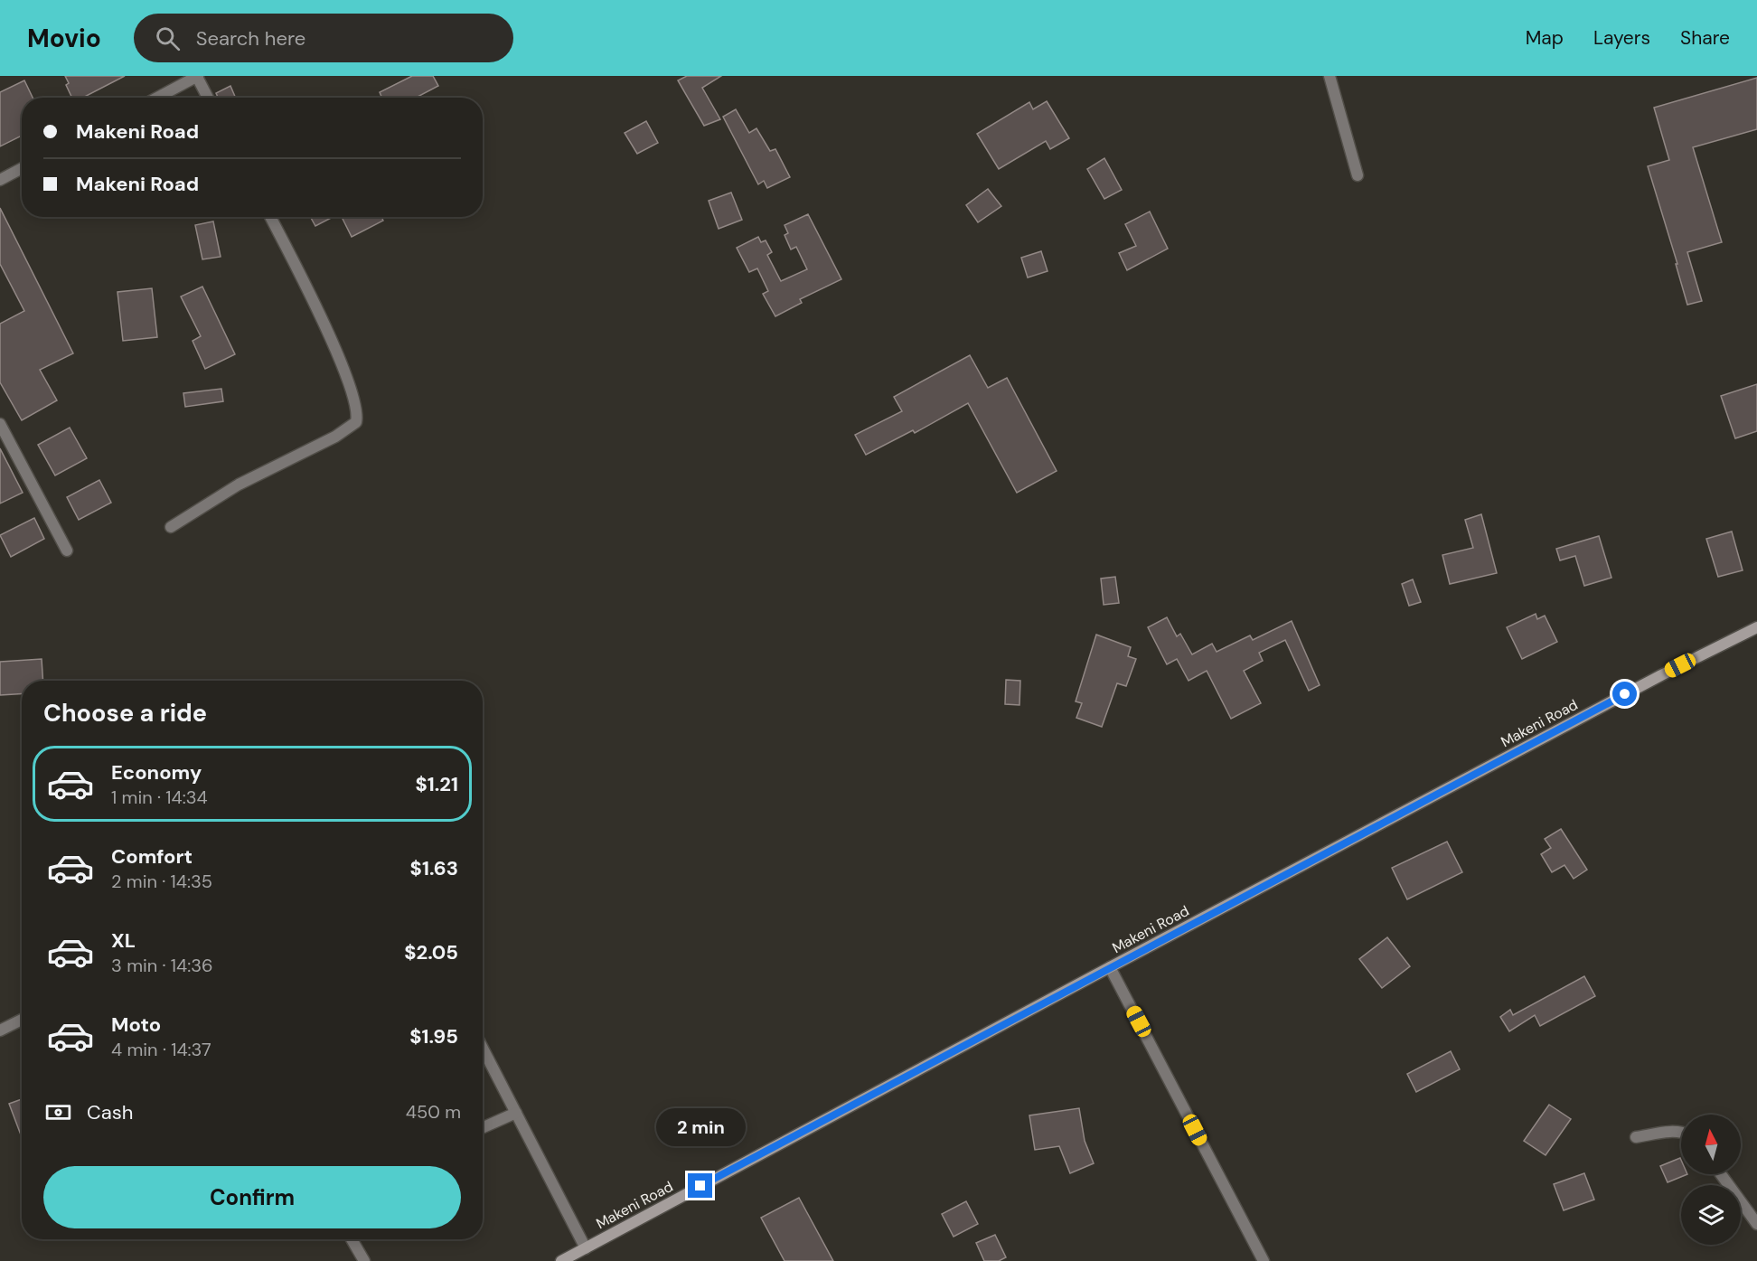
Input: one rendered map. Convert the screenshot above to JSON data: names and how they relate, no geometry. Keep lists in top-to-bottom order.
{
  "streets": {
    "main road": ["Makeni Road"]
  },
  "north": "top",
  "page": {
    "header": "Movio",
    "search": "Search here",
    "nav": ["Map", "Layers", "Share"],
    "banner": ["Makeni Road", "Makeni Road"],
    "heading": "Choose a ride",
    "list": [
      {
        "name": "Economy",
        "note": "1 min · 14:34",
        "value": "$1.21"
      },
      {
        "name": "Comfort",
        "note": "2 min · 14:35",
        "value": "$1.63"
      },
      {
        "name": "XL",
        "note": "3 min · 14:36",
        "value": "$2.05"
      },
      {
        "name": "Moto",
        "note": "4 min · 14:37",
        "value": "$1.95"
      }
    ],
    "pay": ["Cash", "450 m"],
    "bubble": "2 min",
    "buttons": "Confirm"
  }
}
